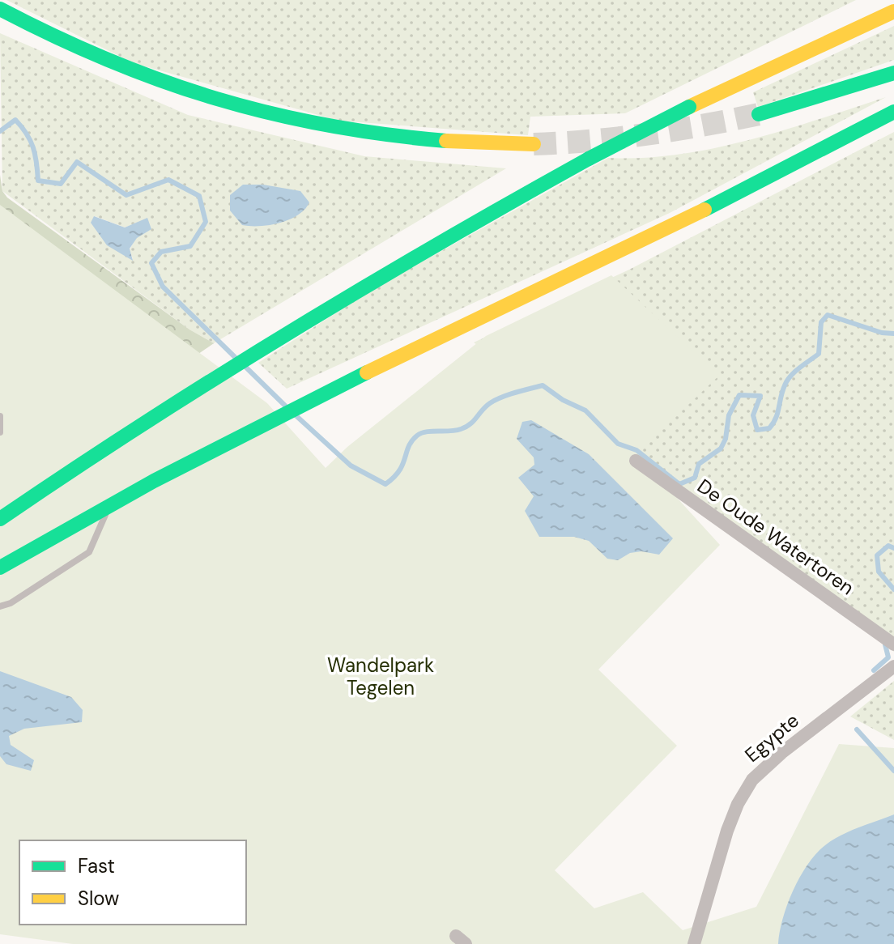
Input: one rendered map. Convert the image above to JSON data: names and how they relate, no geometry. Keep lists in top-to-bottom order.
{
  "streets": {
    "street": ["De Oude Watertoren", "Egypte"]
  },
  "parks": ["Wandelpark Tegelen"],
  "legend": ["Fast", "Slow"]
}
